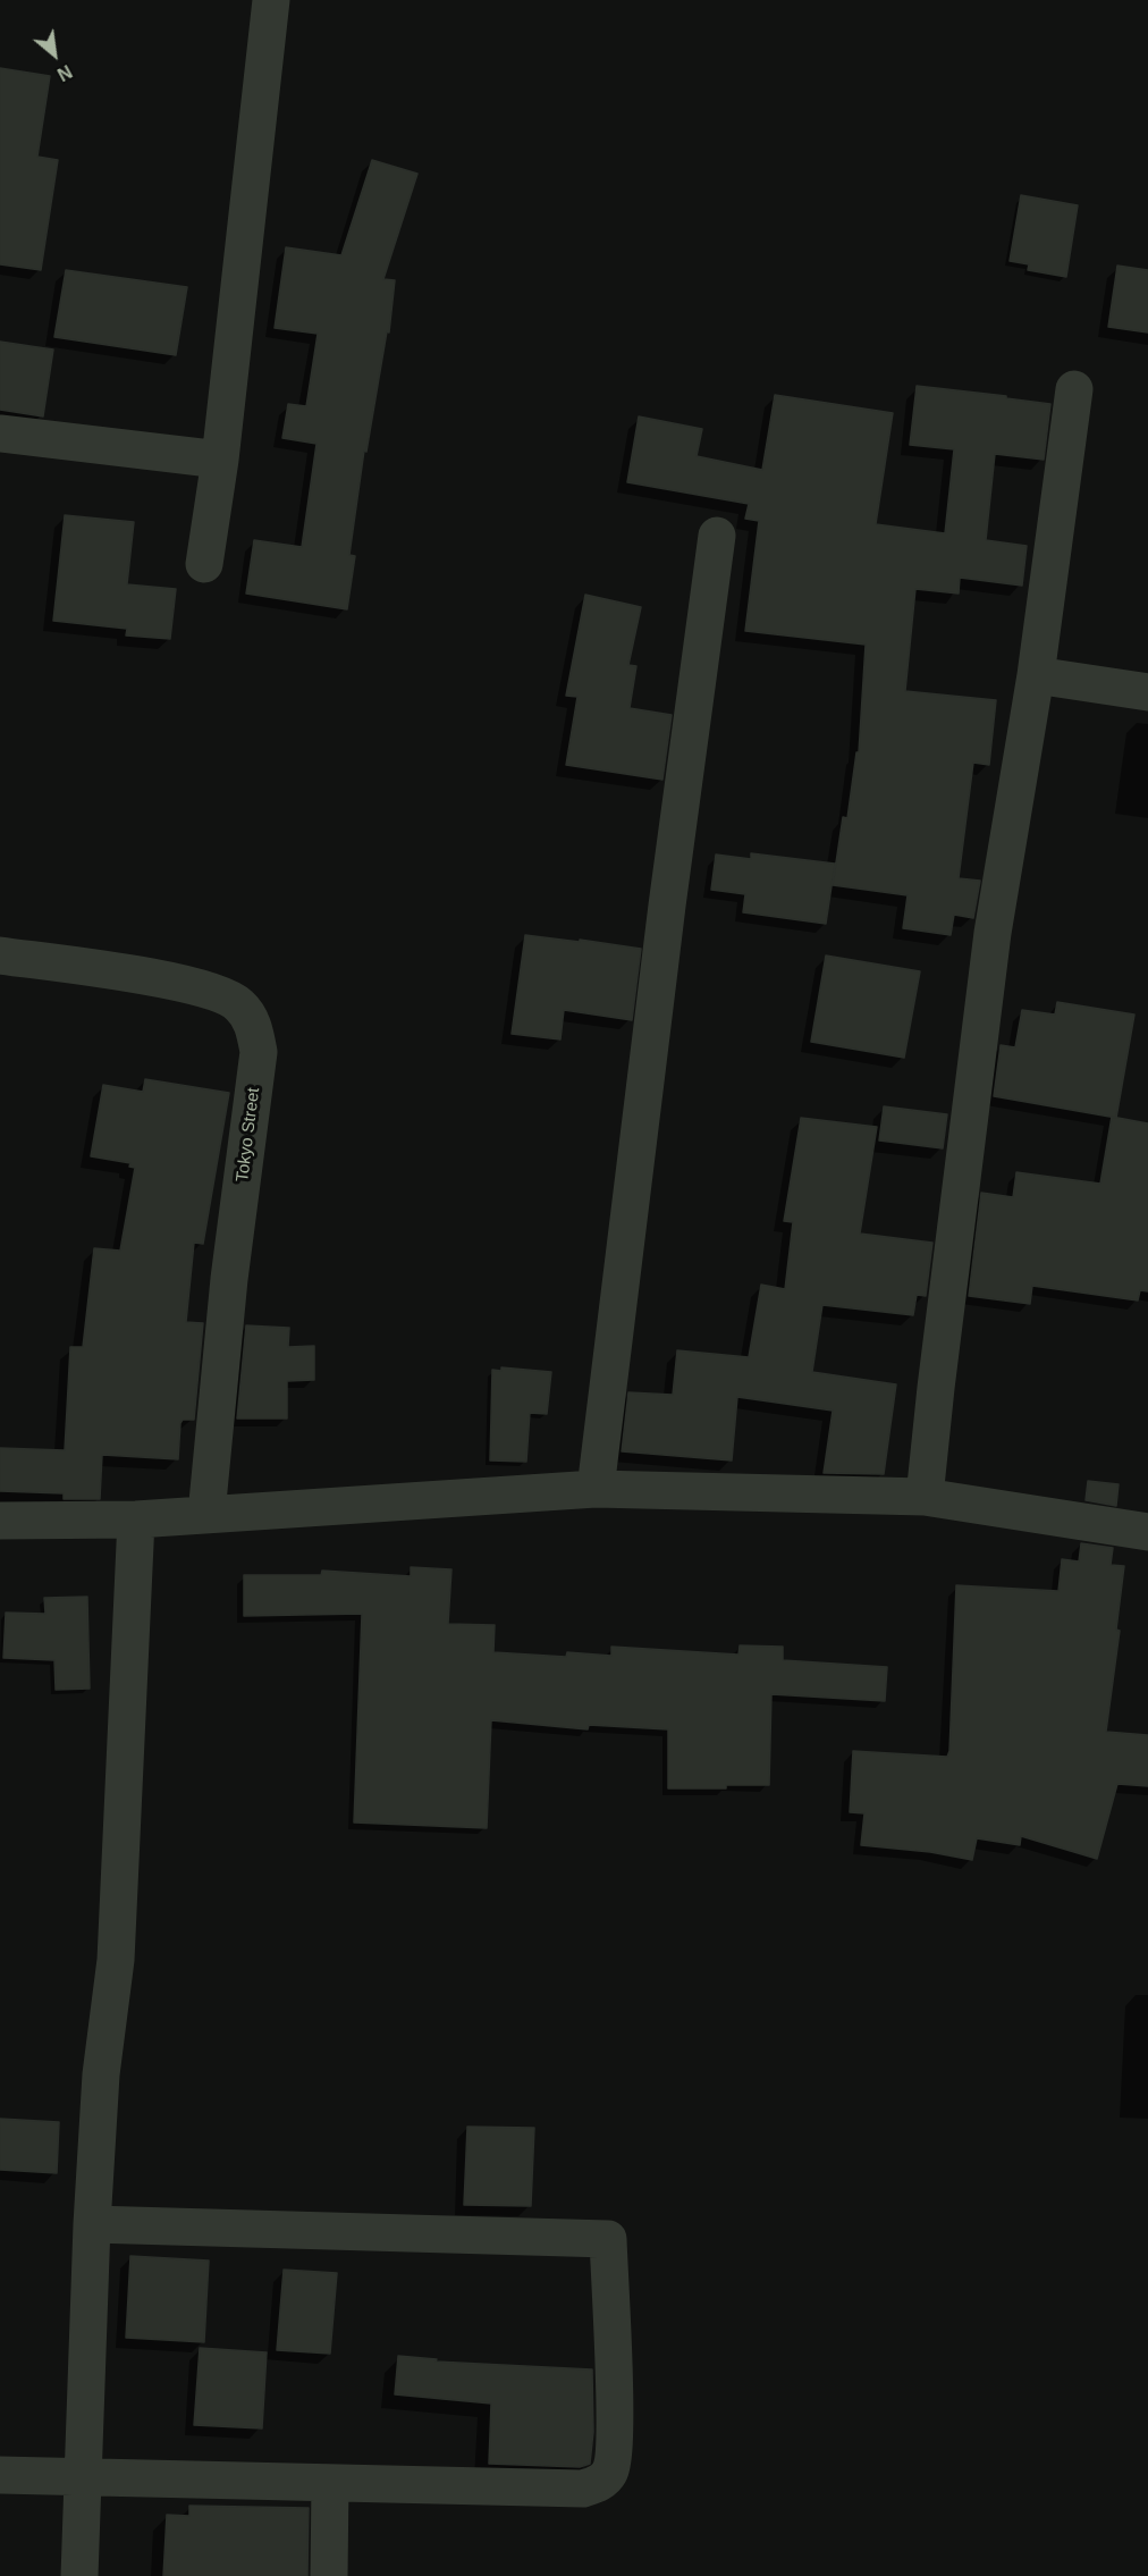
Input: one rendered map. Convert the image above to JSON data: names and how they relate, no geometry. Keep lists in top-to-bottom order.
{
  "streets": {
    "street": ["Tokyo Street"]
  },
  "north": "bottom right"
}
